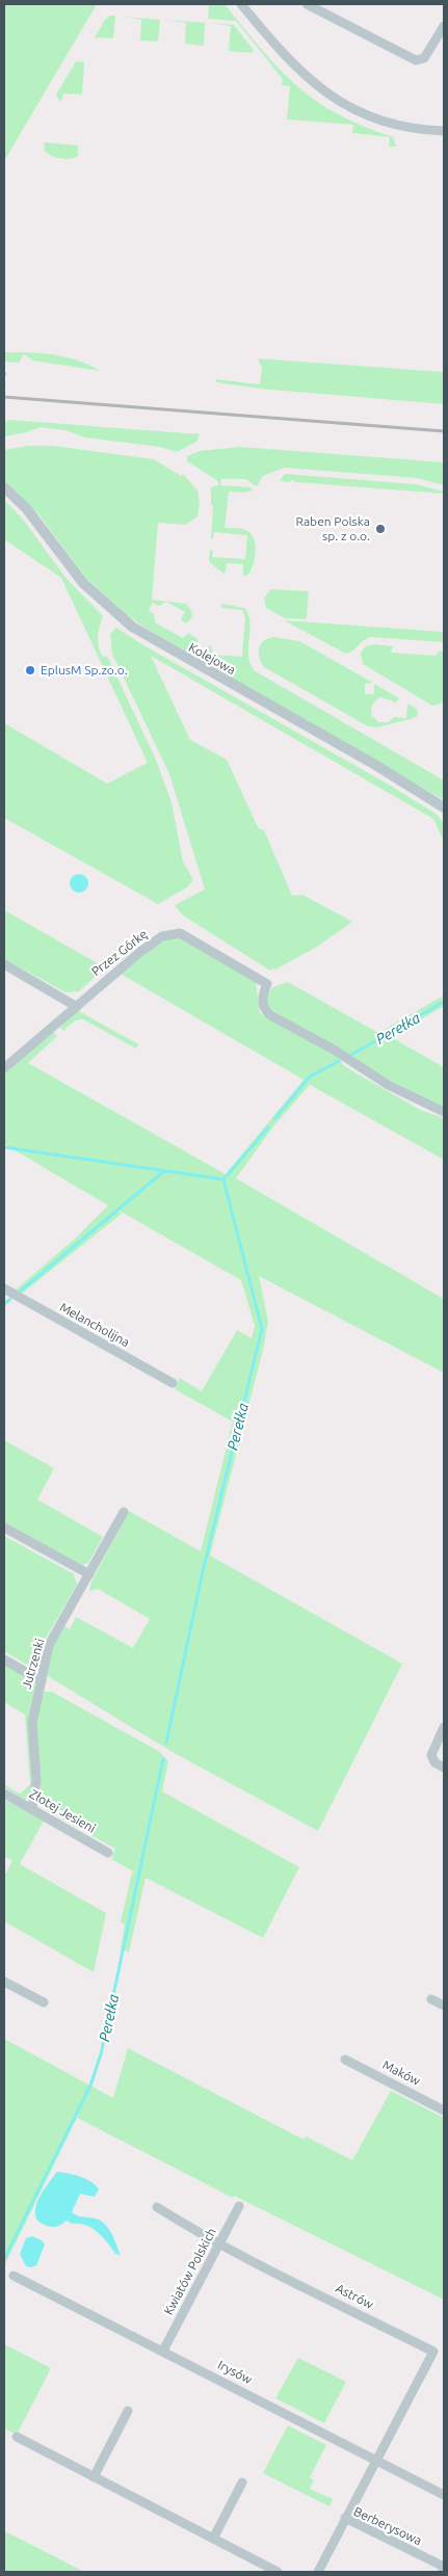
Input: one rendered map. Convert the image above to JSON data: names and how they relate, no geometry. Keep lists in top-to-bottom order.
{
  "streets": {
    "street": [
      "Kolejowa",
      "Przez Górkę",
      "Melancholijna",
      "Jutrzenki",
      "Złotej Jesieni",
      "Maków",
      "Kwiatów Polskich",
      "Astrów",
      "Irysów",
      "Berberysowa"
    ]
  },
  "crossings": [
    ["Jutrzenki", "Złotej Jesieni"],
    ["Kwiatów Polskich", "Astrów"],
    ["Kwiatów Polskich", "Irysów"],
    ["Astrów", "Irysów"]
  ],
  "water": ["Perełka"],
  "places": ["Raben Polska sp. z o.o.", "EplusM Sp.zo.o."]
}
